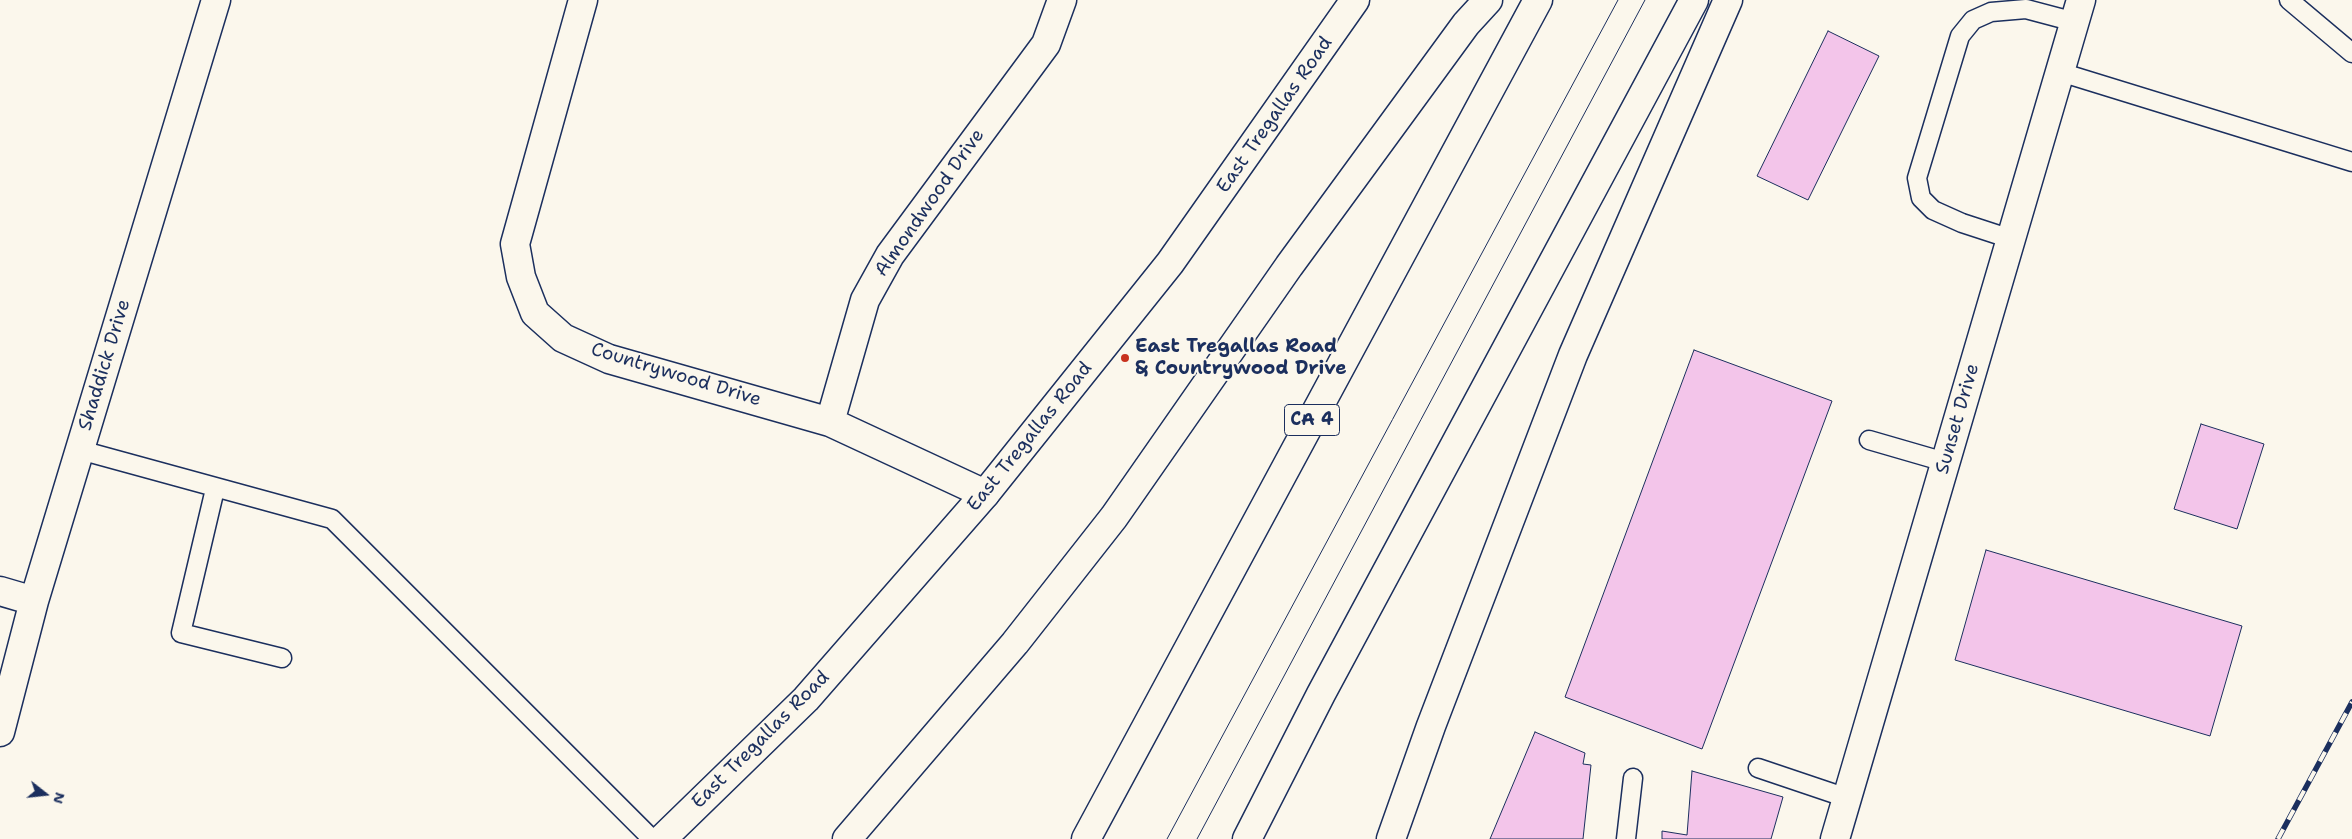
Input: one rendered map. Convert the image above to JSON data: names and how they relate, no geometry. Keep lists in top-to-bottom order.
{
  "streets": {
    "main road": [
      "East Tregallas Road",
      "Almondwood Drive",
      "Shaddick Drive",
      "Countrywood Drive",
      "Sunset Drive",
      "CA 4"
    ]
  },
  "crossings": [
    ["East Tregallas Road", "Countrywood Drive"],
    ["Almondwood Drive", "Countrywood Drive"]
  ],
  "places": ["East Tregallas Road & Countrywood Drive"],
  "north": "right"
}
